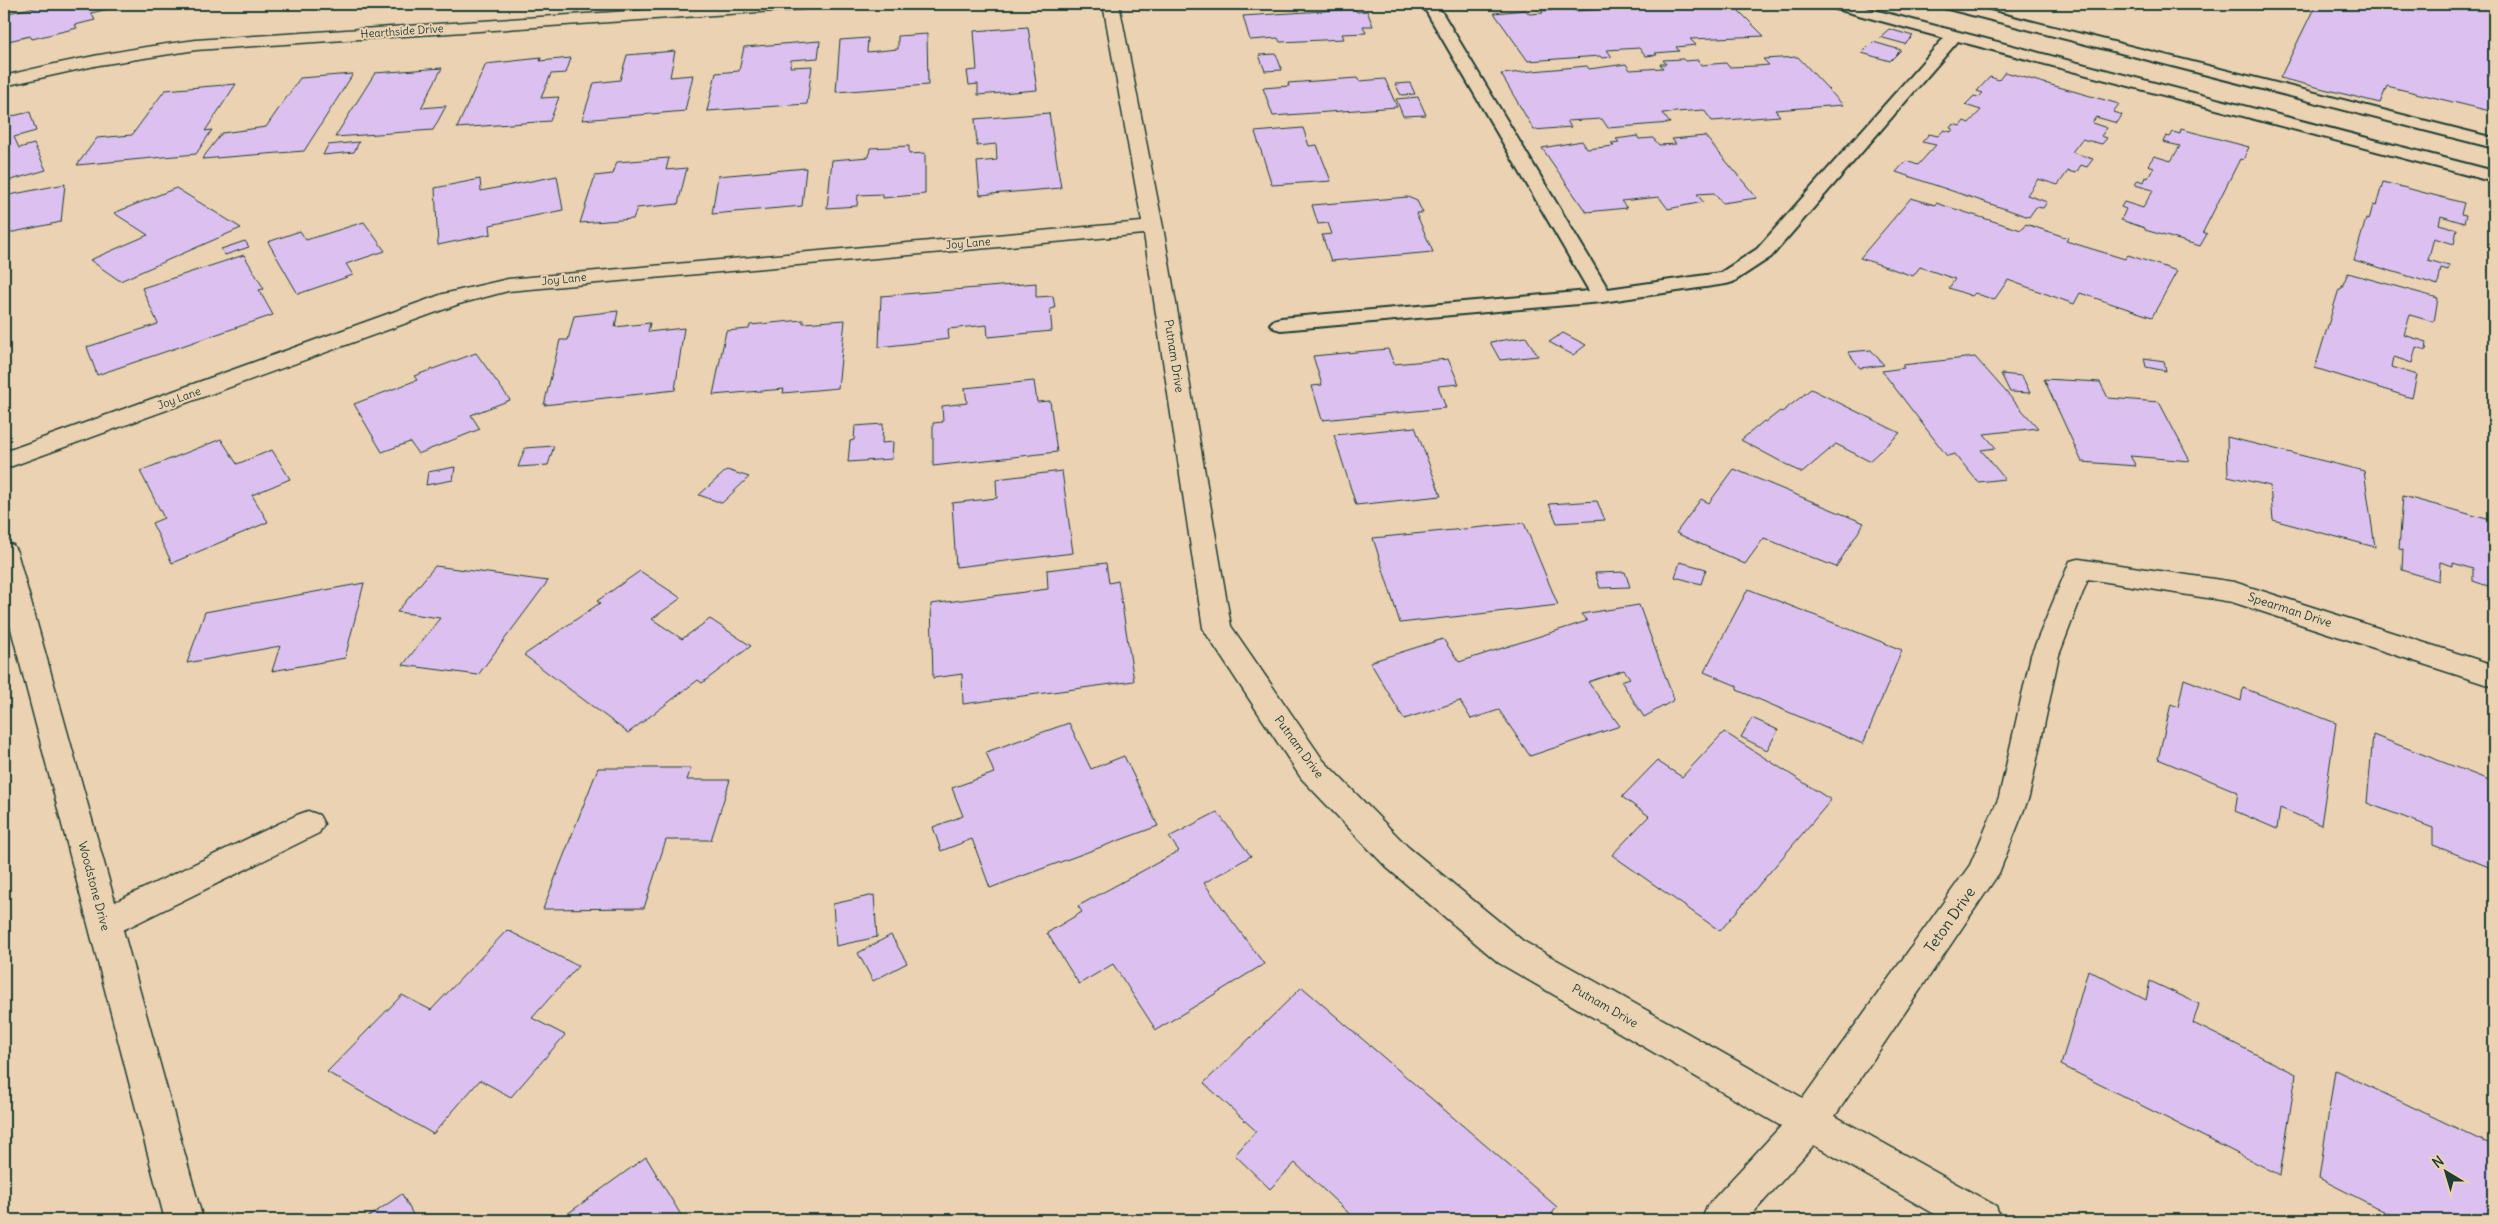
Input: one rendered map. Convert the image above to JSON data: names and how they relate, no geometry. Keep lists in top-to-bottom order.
{
  "streets": {
    "street": [
      "Hearthside Drive",
      "Joy Lane",
      "Putnam Drive",
      "Spearman Drive",
      "Woodstone Drive",
      "Teton Drive"
    ]
  },
  "crossings": [
    ["Joy Lane", "Putnam Drive"],
    ["Putnam Drive", "Teton Drive"],
    ["Spearman Drive", "Teton Drive"]
  ],
  "north": "top left"
}
